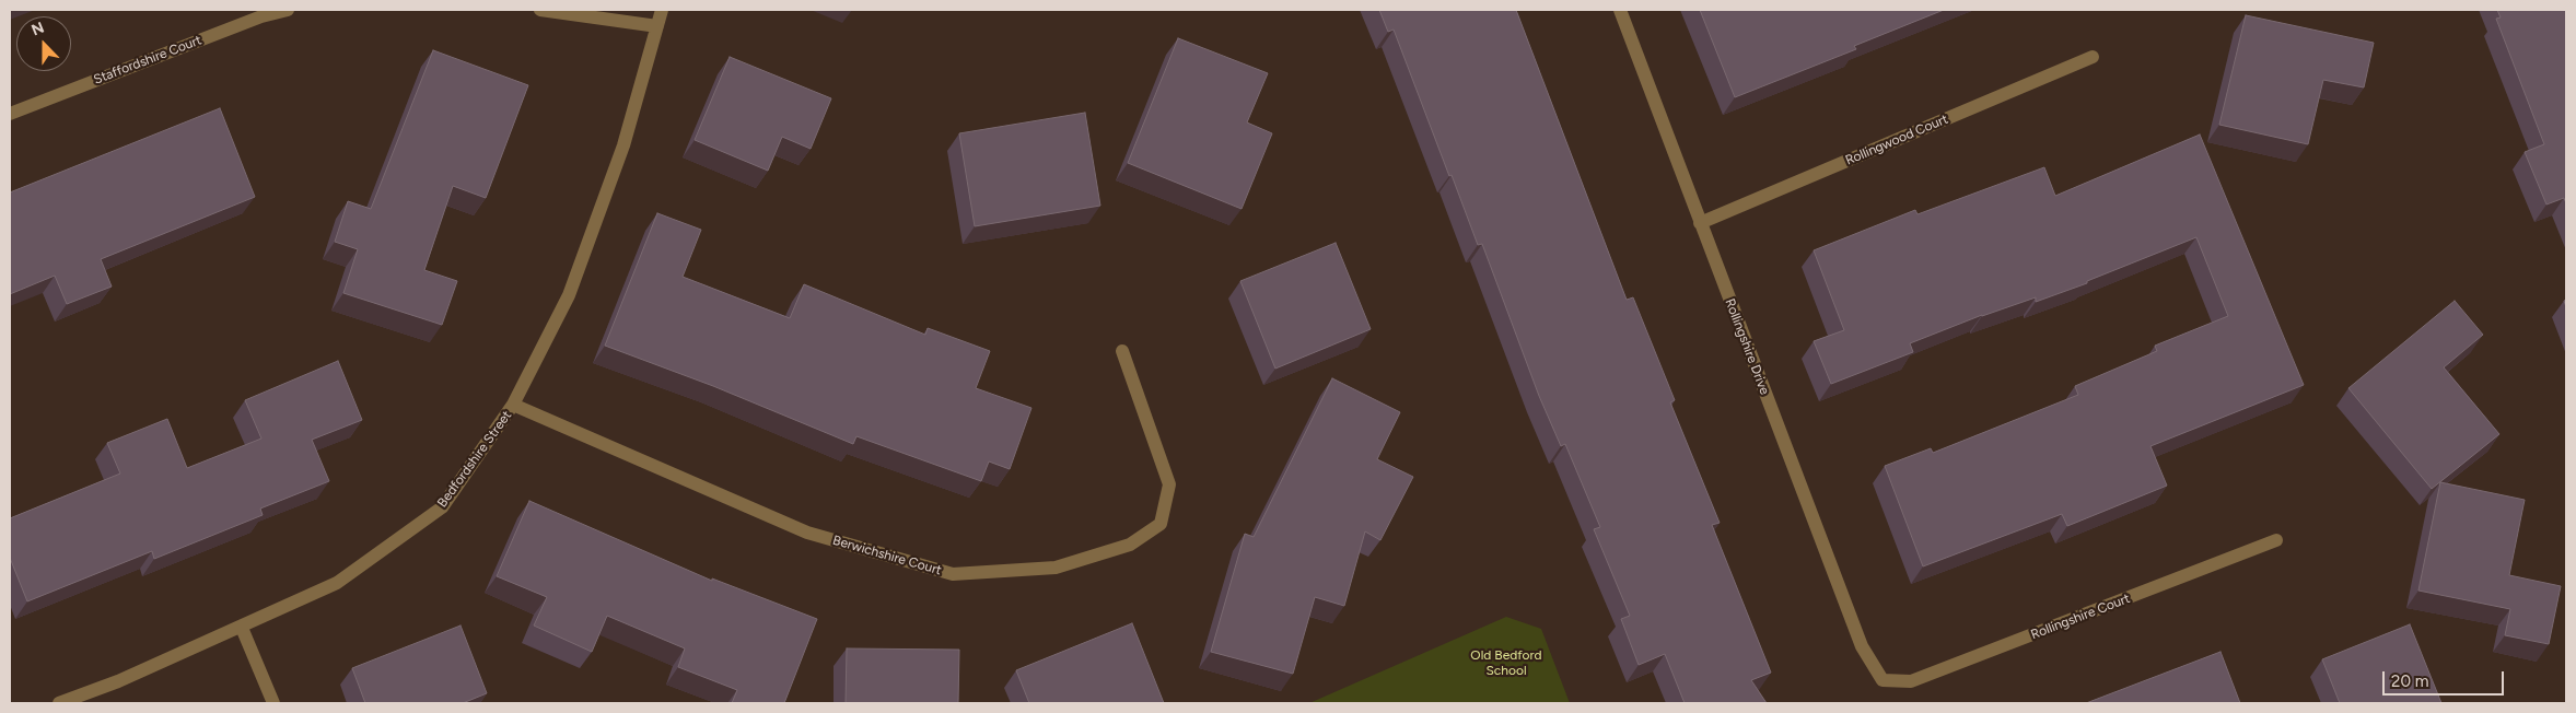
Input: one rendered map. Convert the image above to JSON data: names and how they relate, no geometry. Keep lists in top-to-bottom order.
{
  "streets": {
    "street": [
      "Staffordshire Court",
      "Rollingwood Court",
      "Rollingshire Drive",
      "Bedfordshire Street",
      "Berwichshire Court",
      "Rollingshire Court"
    ]
  },
  "crossings": [
    ["Rollingwood Court", "Rollingshire Drive"],
    ["Rollingshire Drive", "Rollingshire Court"],
    ["Bedfordshire Street", "Berwichshire Court"]
  ],
  "parks": ["Old Bedford School"],
  "scale_bar": "20 m",
  "north": "top"
}
